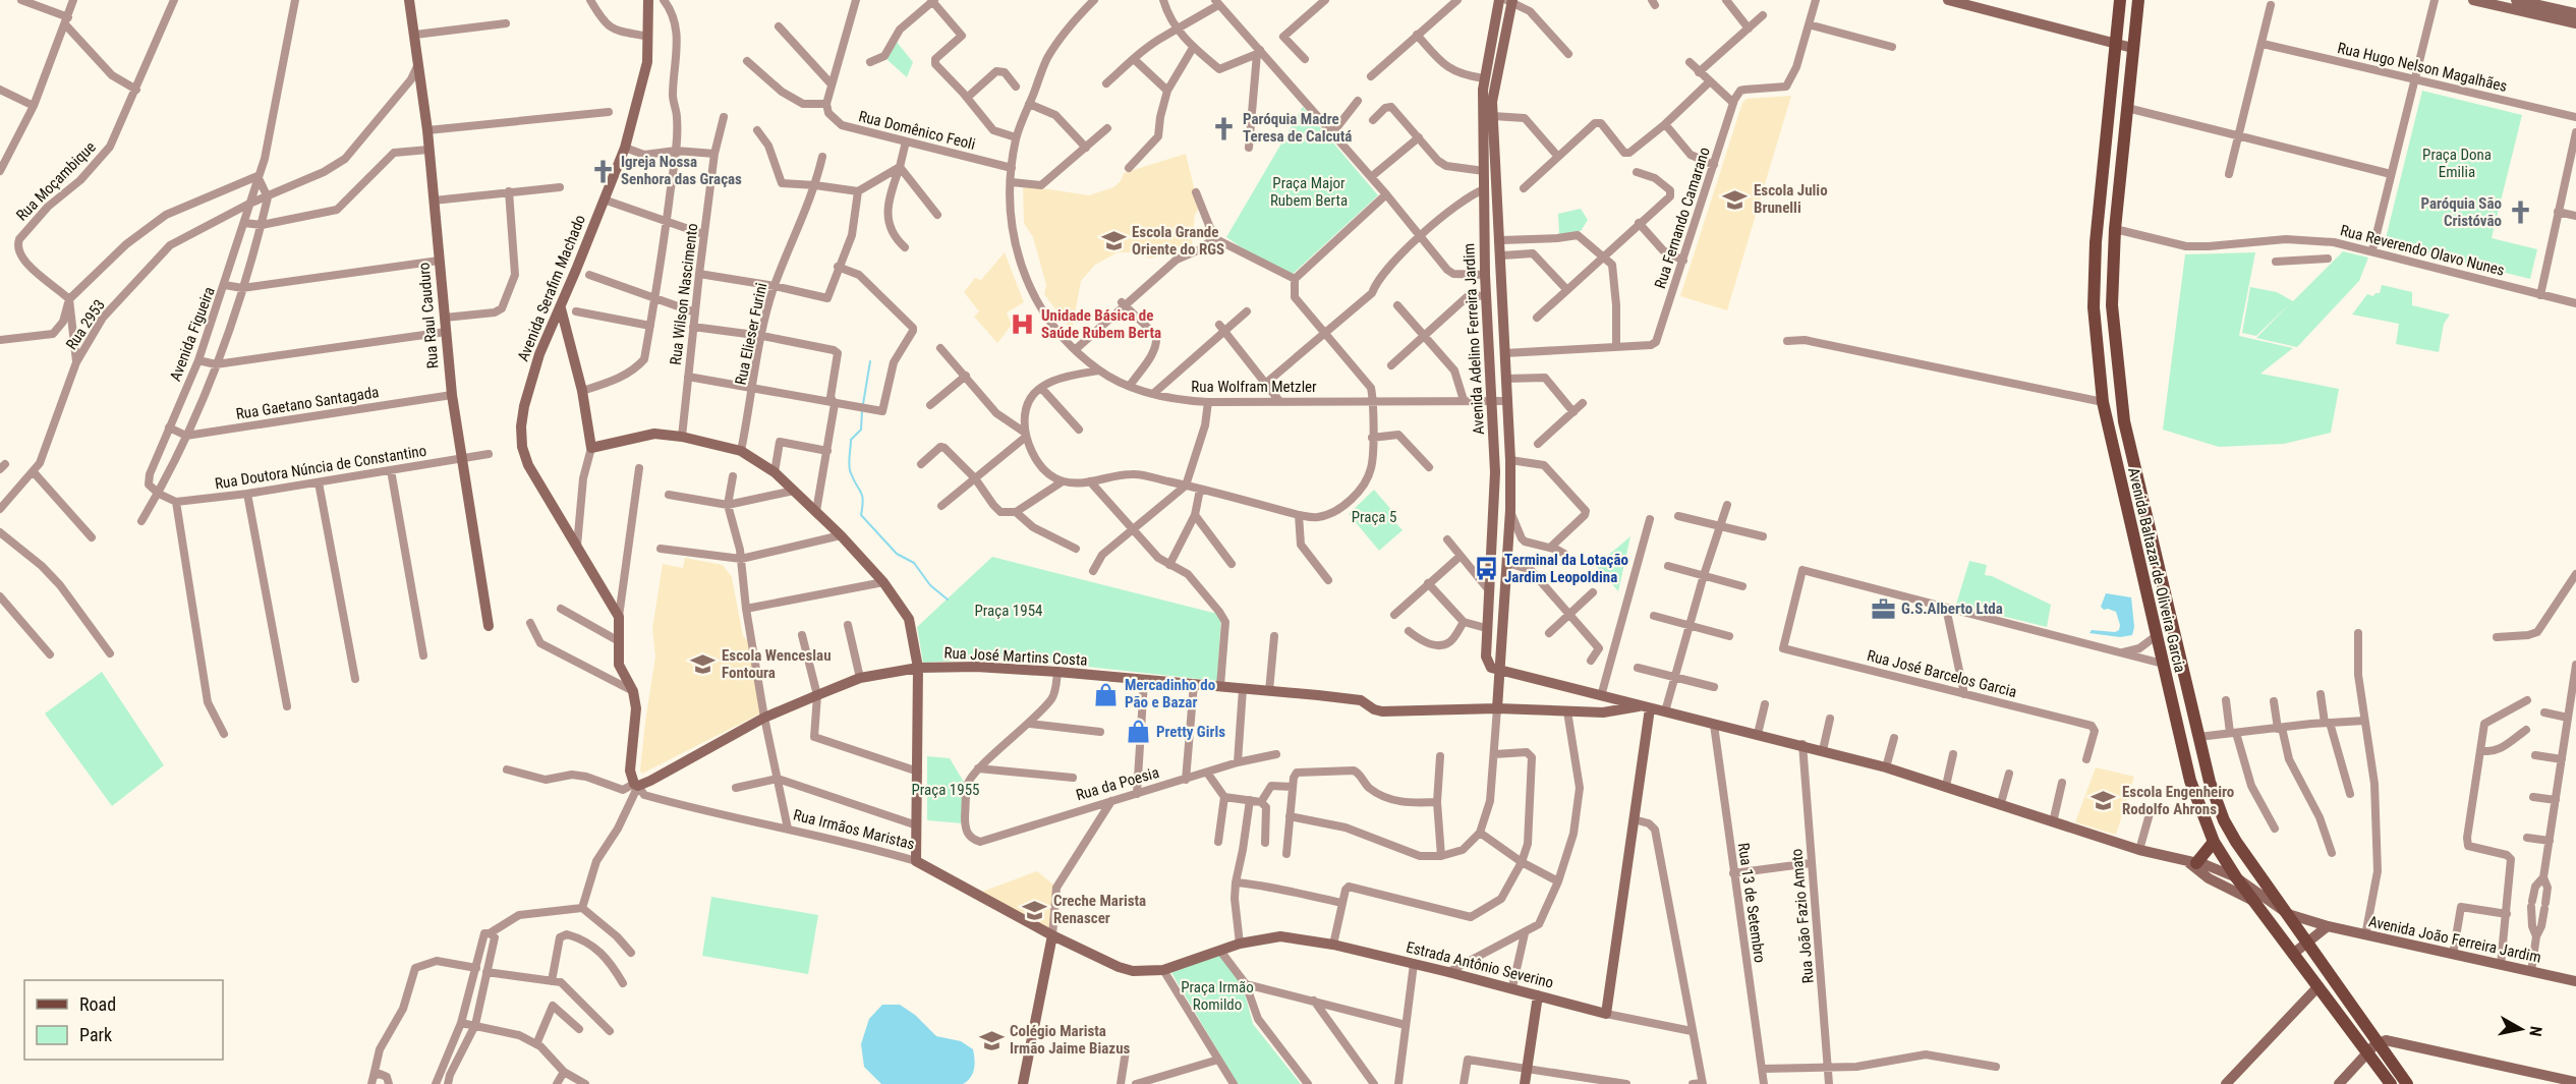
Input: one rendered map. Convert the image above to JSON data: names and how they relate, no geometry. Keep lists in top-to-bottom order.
{
  "streets": {
    "main road": ["Avenida Baltazar de Oliveira Garcia"],
    "street": [
      "Rua Hugo Nelson Magalhães",
      "Rua Domênico Feoli",
      "Rua Moçambique",
      "Rua Fernando Camarano",
      "Rua Reverendo Olavo Nunes",
      "Avenida Serafim Machado",
      "Rua Wilson Nascimento",
      "Rua Raul Cauduro",
      "Rua 2953",
      "Avenida Figueira",
      "Rua Elieser Furini",
      "Avenida Adelino Ferreira Jardim",
      "Rua Wolfram Metzler",
      "Rua Gaetano Santagada",
      "Rua Doutora Núncia de Constantino",
      "Rua José Martins Costa",
      "Rua José Barcelos Garcia",
      "Rua da Poesia",
      "Rua Irmãos Maristas",
      "Rua 13 de Setembro",
      "Rua João Fazio Amato",
      "Avenida João Ferreira Jardim",
      "Estrada Antônio Severino"
    ]
  },
  "crossings": [
    ["Rua Domênico Feoli", "Rua Wolfram Metzler"],
    ["Rua Fernando Camarano", "Avenida Adelino Ferreira Jardim"],
    ["Rua Reverendo Olavo Nunes", "Avenida Baltazar de Oliveira Garcia"],
    ["Rua Raul Cauduro", "Rua 2953"],
    ["Rua Raul Cauduro", "Rua Gaetano Santagada"],
    ["Rua Raul Cauduro", "Rua Doutora Núncia de Constantino"],
    ["Rua 2953", "Avenida Figueira"],
    ["Avenida Figueira", "Rua Gaetano Santagada"],
    ["Avenida Adelino Ferreira Jardim", "Rua Wolfram Metzler"],
    ["Avenida Adelino Ferreira Jardim", "Rua José Martins Costa"],
    ["Avenida Baltazar de Oliveira Garcia", "Avenida João Ferreira Jardim"],
    ["Rua José Martins Costa", "Rua Irmãos Maristas"],
    ["Rua Irmãos Maristas", "Estrada Antônio Severino"]
  ],
  "parks": [
    "Praça Dona Emilia",
    "Praça Major Rubem Berta",
    "Praça 5",
    "Praça 1954",
    "Praça 1955",
    "Praça Irmão Romildo"
  ],
  "places": {
    "church": ["Paróquia Madre Teresa de Calcutá", "Igreja Nossa Senhora das Graças", "Paróquia São Cristóvão"],
    "school or university": [
      "Escola Julio Brunelli",
      "Escola Grande Oriente do RGS",
      "Escola Wenceslau Fontoura",
      "Escola Engenheiro Rodolfo Ahrons",
      "Creche Marista Renascer",
      "Colégio Marista Irmão Jaime Biazus"
    ],
    "hospital": ["Unidade Básica de Saúde Rubem Berta"],
    "bus stop": ["Terminal da Lotação Jardim Leopoldina"],
    "office": ["G.S.Alberto Ltda"],
    "shop": ["Mercadinho do Pão e Bazar", "Pretty Girls"]
  },
  "legend": ["Road", "Park"],
  "north": "right"
}
